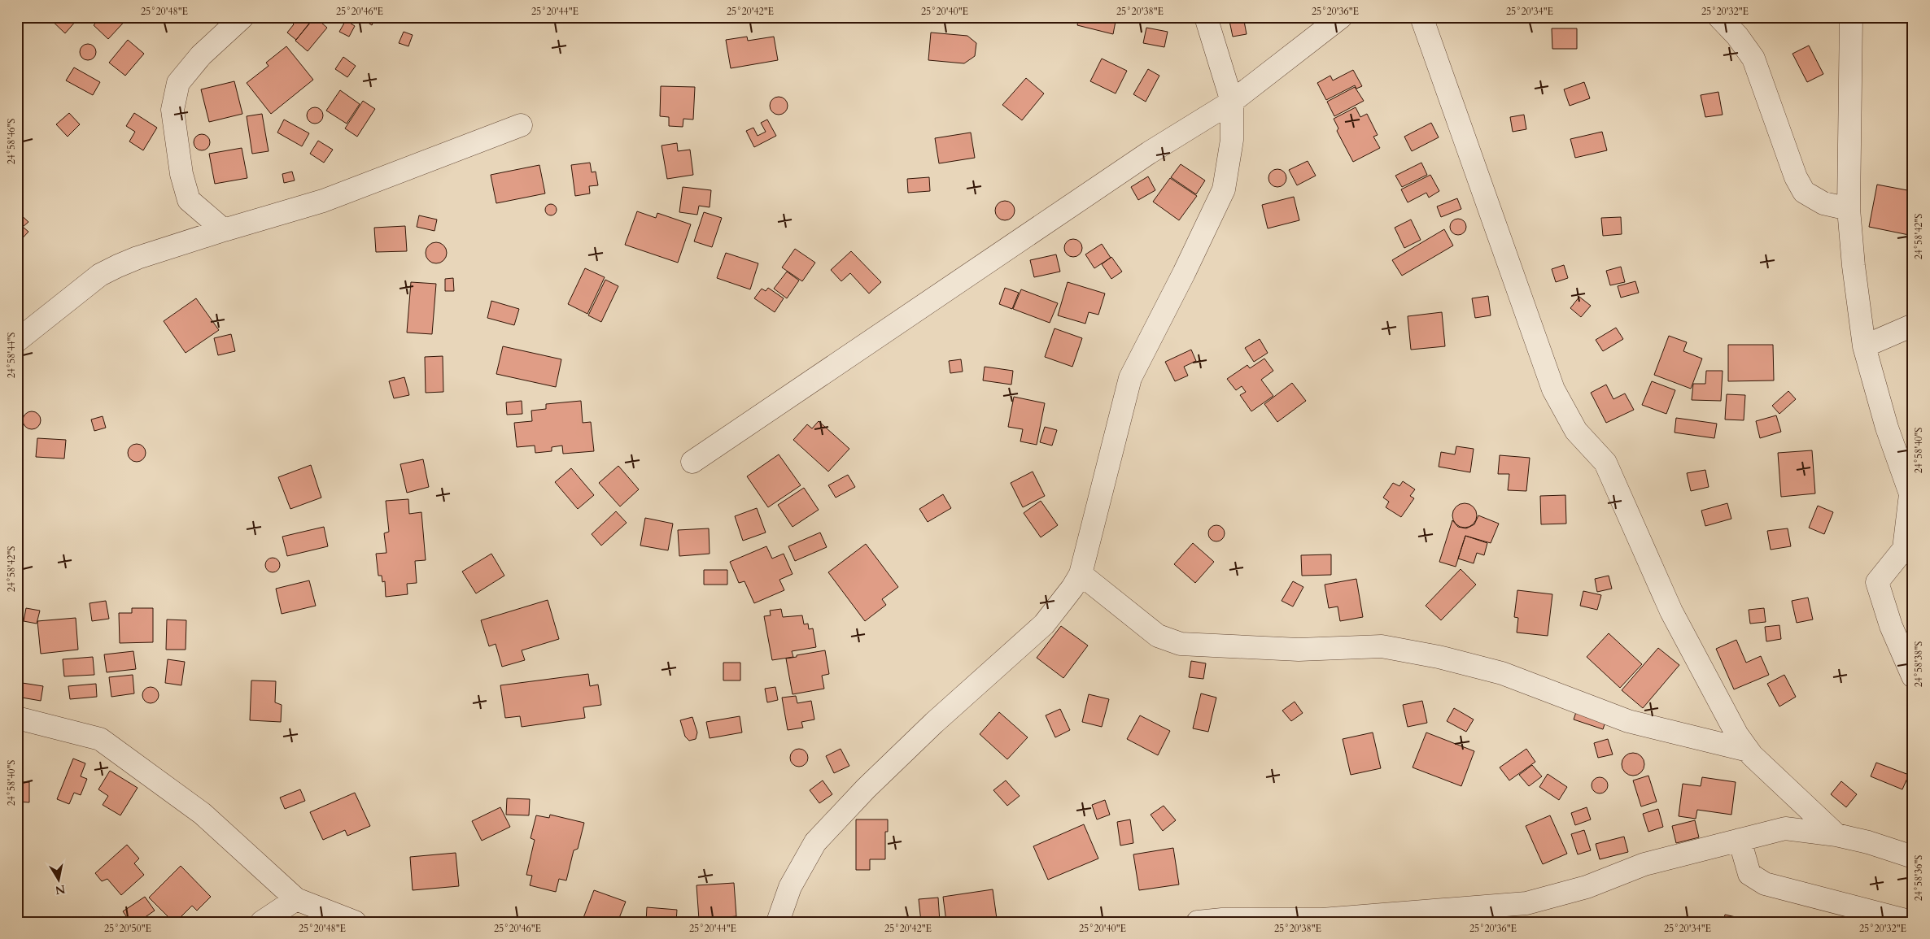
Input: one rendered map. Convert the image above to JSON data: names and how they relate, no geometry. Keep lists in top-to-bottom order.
{
  "north": "bottom",
  "coordinates": [
    "25°20'48\"E",
    "25°20'46\"E",
    "25°20'44\"E",
    "25°20'42\"E",
    "25°20'40\"E",
    "25°20'38\"E",
    "25°20'36\"E",
    "25°20'34\"E",
    "25°20'32\"E",
    "24°58'46\"S",
    "24°58'42\"S",
    "24°58'44\"S",
    "24°58'40\"S",
    "24°58'38\"S",
    "24°58'36\"S",
    "25°20'50\"E"
  ]
}
